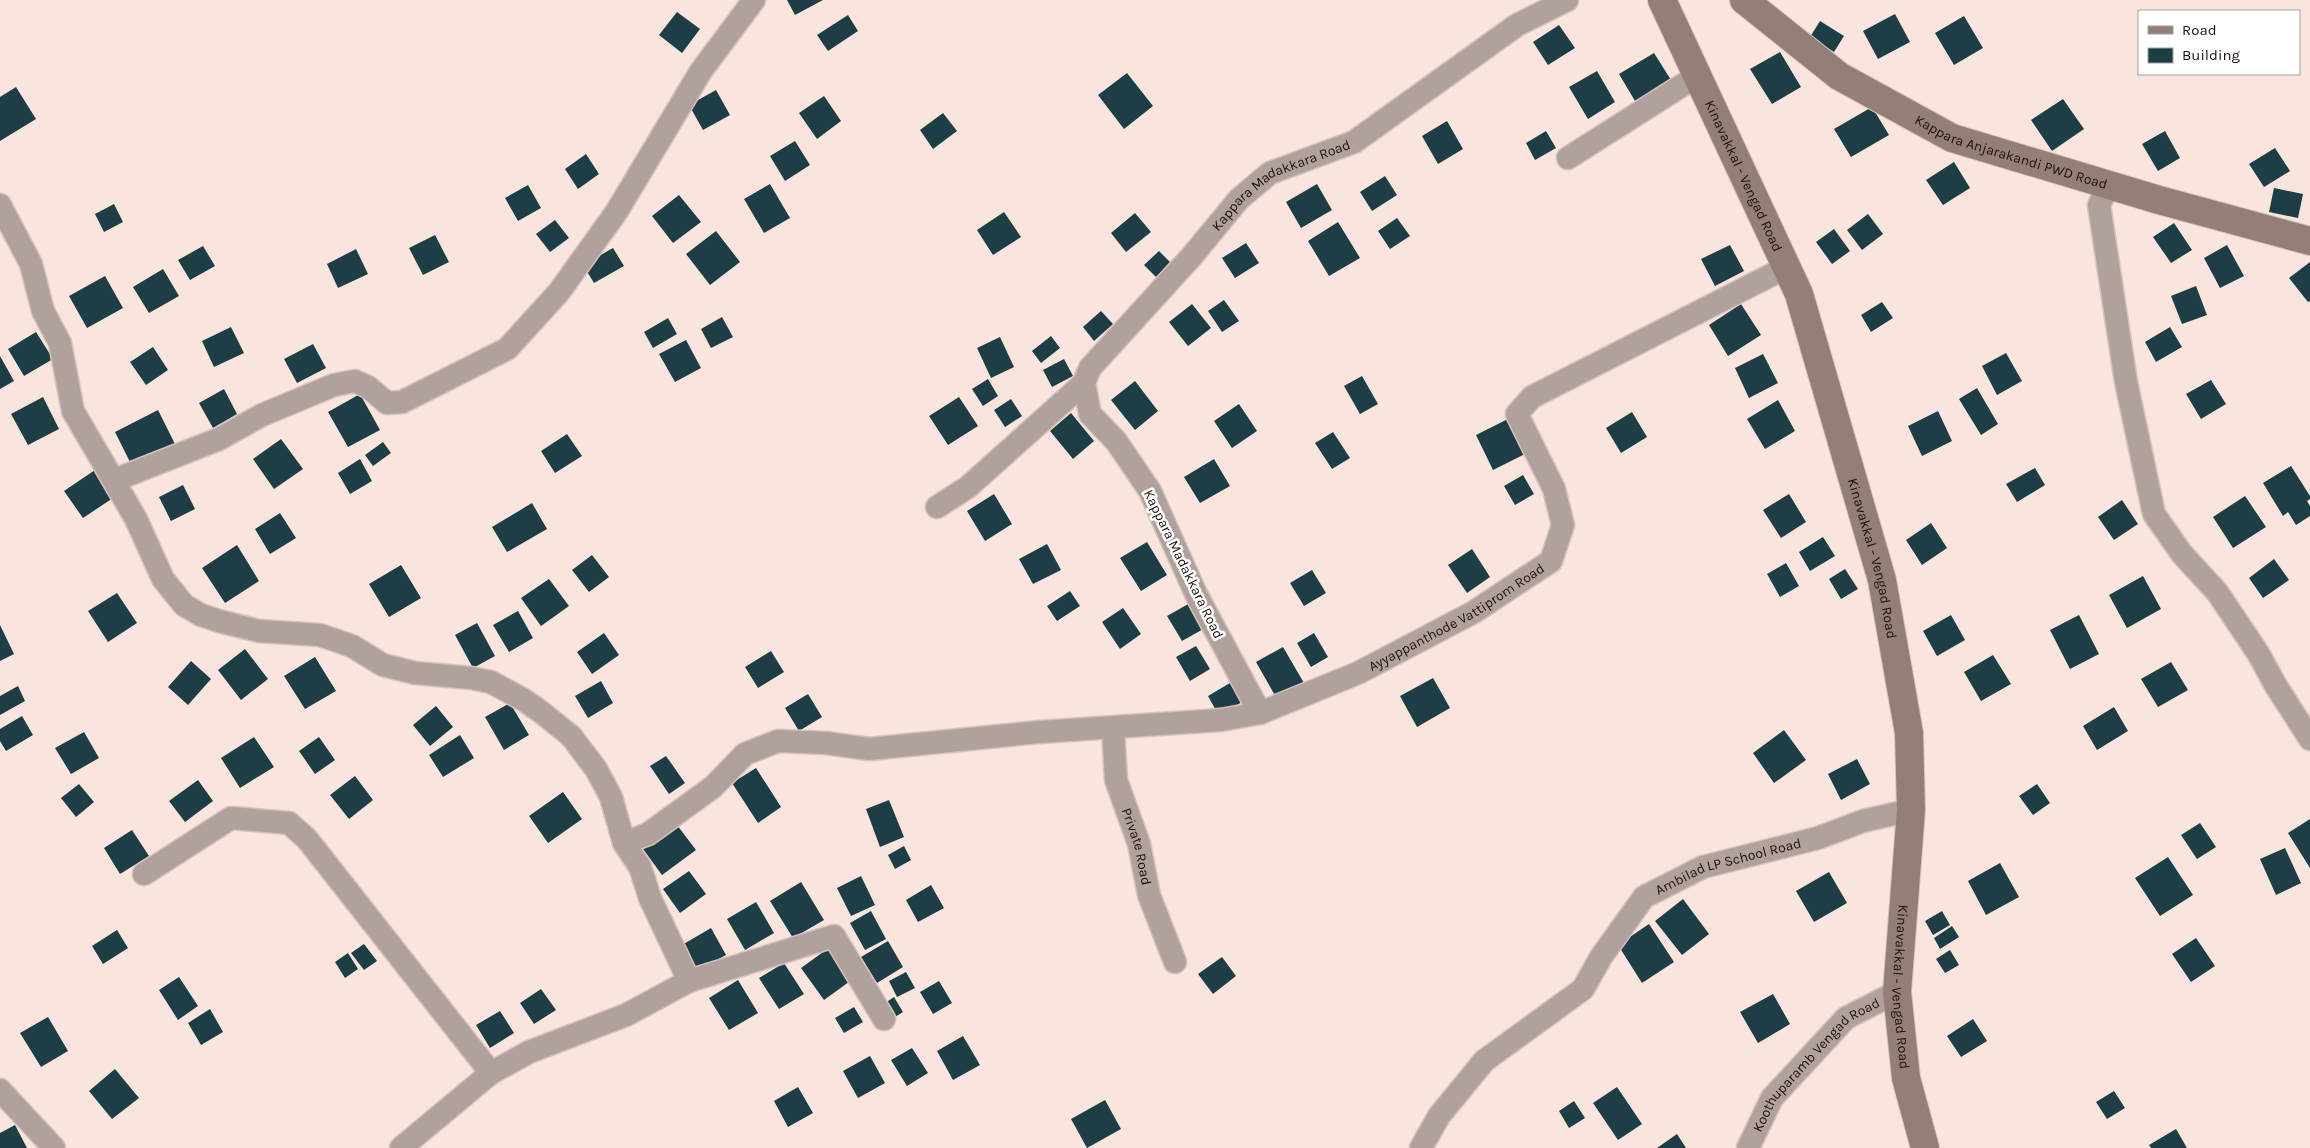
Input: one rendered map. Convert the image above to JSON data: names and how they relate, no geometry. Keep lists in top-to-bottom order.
{
  "streets": {
    "main road": ["Kappara Anjarakandi PWD Road", "Kinavakkal - Vengad Road"],
    "street": [
      "Kappara Madakkara Road",
      "Ayyappanthode Vattiprom Road",
      "Private Road",
      "Ambilad LP School Road",
      "Koothuparamb Vengad Road"
    ]
  },
  "crossings": [
    ["Kinavakkal - Vengad Road", "Ayyappanthode Vattiprom Road"],
    ["Kinavakkal - Vengad Road", "Ambilad LP School Road"],
    ["Kinavakkal - Vengad Road", "Koothuparamb Vengad Road"],
    ["Kappara Madakkara Road", "Ayyappanthode Vattiprom Road"]
  ],
  "legend": ["Road", "Building"]
}
